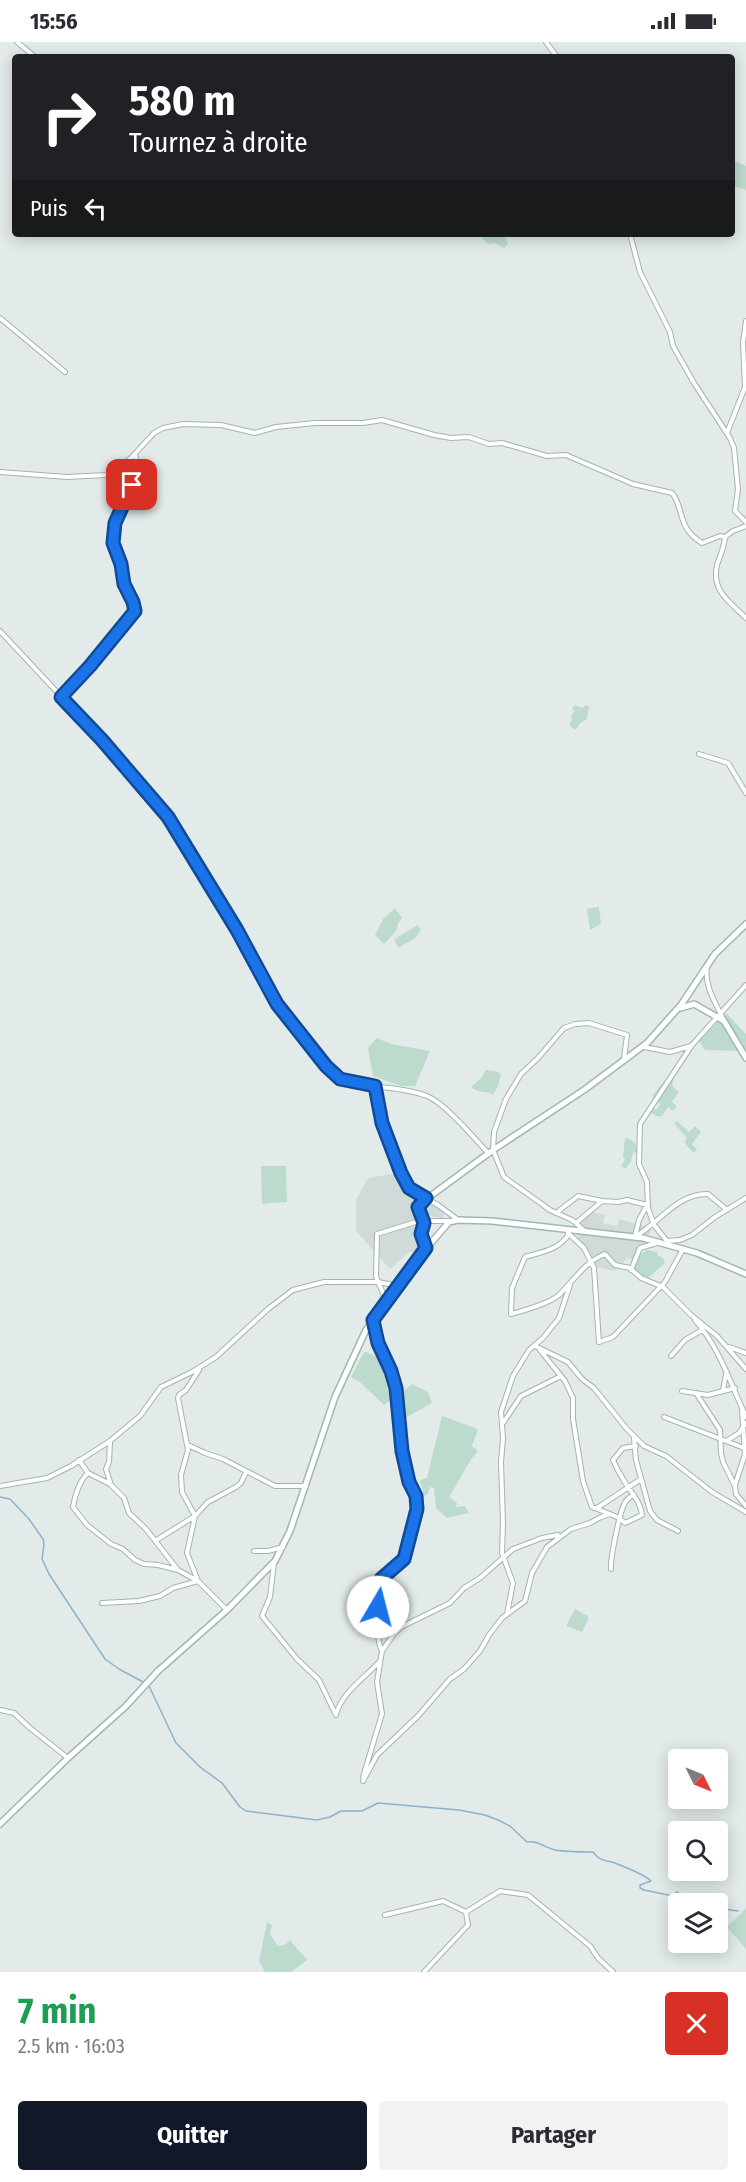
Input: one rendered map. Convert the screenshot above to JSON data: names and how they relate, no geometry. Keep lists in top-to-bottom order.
{
  "north": "bottom right",
  "page": {
    "status": "15:56",
    "turn": ["580 m", "Tournez à droite"],
    "then": "Puis",
    "heading": ["7 min", "2.5 km · 16:03"],
    "buttons": ["Quitter", "Partager"]
  }
}
